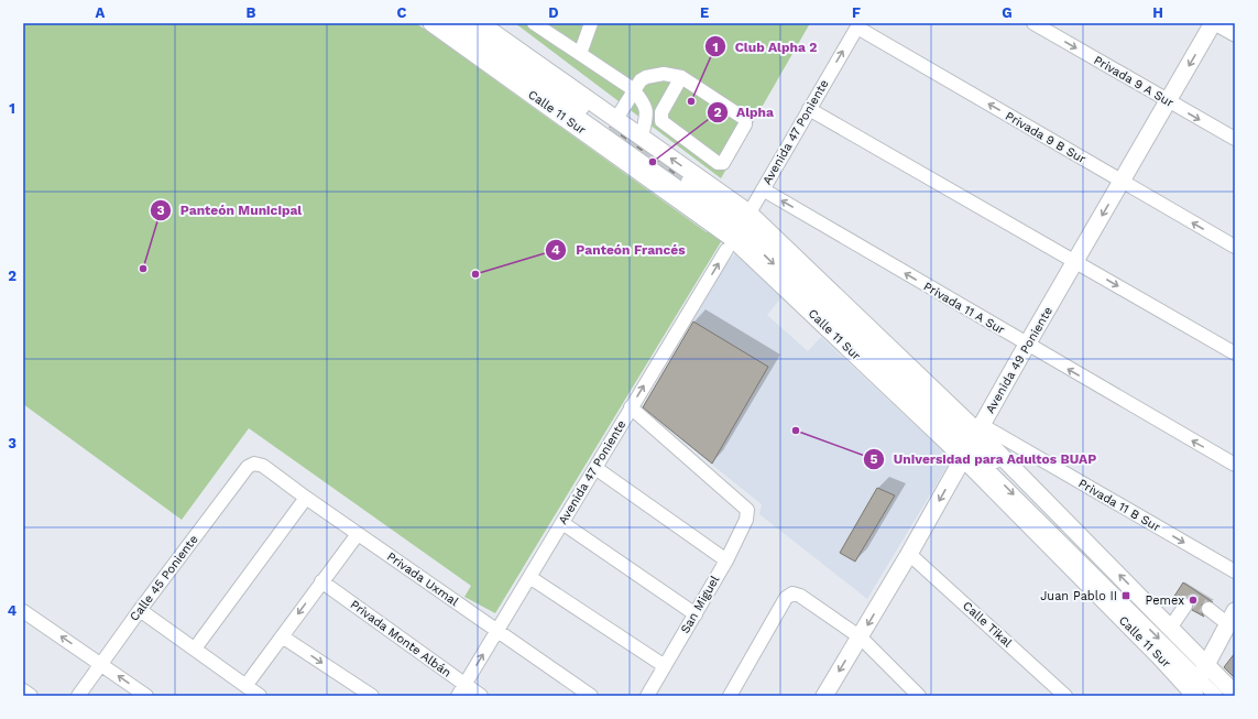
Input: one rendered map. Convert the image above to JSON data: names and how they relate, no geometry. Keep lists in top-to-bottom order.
{
  "streets": {
    "main road": ["Calle 11 Sur", "Avenida 49 Poniente"],
    "street": [
      "Privada 9 A Sur",
      "Avenida 47 Poniente",
      "Privada 9 B Sur",
      "Privada 11 A Sur",
      "Privada 11 B Sur",
      "Calle 45 Poniente",
      "Privada Uxmal",
      "San Miguel",
      "Calle Tikal",
      "Privada Monte Albán"
    ]
  },
  "crossings": [
    ["Privada 9 A Sur", "Avenida 49 Poniente"],
    ["Calle 11 Sur", "Avenida 47 Poniente"],
    ["Calle 11 Sur", "Avenida 49 Poniente"],
    ["Calle 11 Sur", "Privada 11 B Sur"],
    ["Avenida 47 Poniente", "Privada 9 B Sur"],
    ["Avenida 47 Poniente", "Privada 11 A Sur"],
    ["Avenida 47 Poniente", "Privada Uxmal"],
    ["Avenida 47 Poniente", "San Miguel"],
    ["Avenida 47 Poniente", "Privada Monte Albán"],
    ["Privada 9 B Sur", "Avenida 49 Poniente"],
    ["Privada 11 A Sur", "Avenida 49 Poniente"],
    ["Avenida 49 Poniente", "Privada 11 B Sur"],
    ["Avenida 49 Poniente", "Calle Tikal"],
    ["Calle 45 Poniente", "Privada Uxmal"]
  ],
  "one_way": ["Privada 9 A Sur", "Avenida 47 Poniente", "Avenida 49 Poniente"],
  "places": {
    "other": [
      "Club Alpha 2",
      "Alpha",
      "Panteón Municipal",
      "Panteón Francés",
      "Universidad para Adultos BUAP",
      "Pemex"
    ],
    "transit": ["Juan Pablo II"]
  },
  "grid": {
    "columns": [
      "A",
      "B",
      "C",
      "D",
      "E",
      "F",
      "G",
      "H"
    ],
    "rows": [
      "1",
      "2",
      "3",
      "4"
    ]
  }
}
